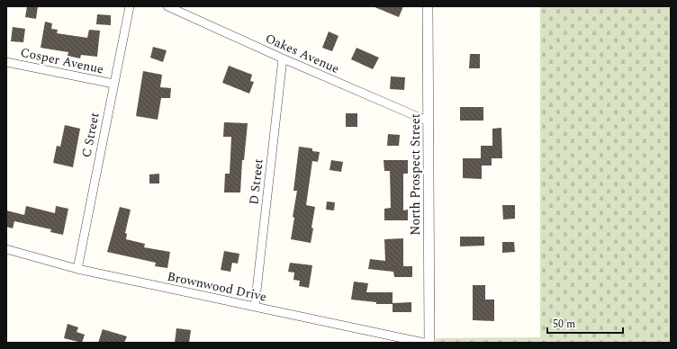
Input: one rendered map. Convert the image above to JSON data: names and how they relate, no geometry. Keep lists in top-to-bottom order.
{
  "streets": {
    "street": [
      "Oakes Avenue",
      "Cosper Avenue",
      "C Street",
      "North Prospect Street",
      "D Street",
      "Brownwood Drive"
    ]
  },
  "crossings": [
    ["Oakes Avenue", "North Prospect Street"],
    ["Oakes Avenue", "D Street"],
    ["Cosper Avenue", "C Street"],
    ["C Street", "Brownwood Drive"],
    ["D Street", "Brownwood Drive"]
  ],
  "scale_bar": "50 m"
}
